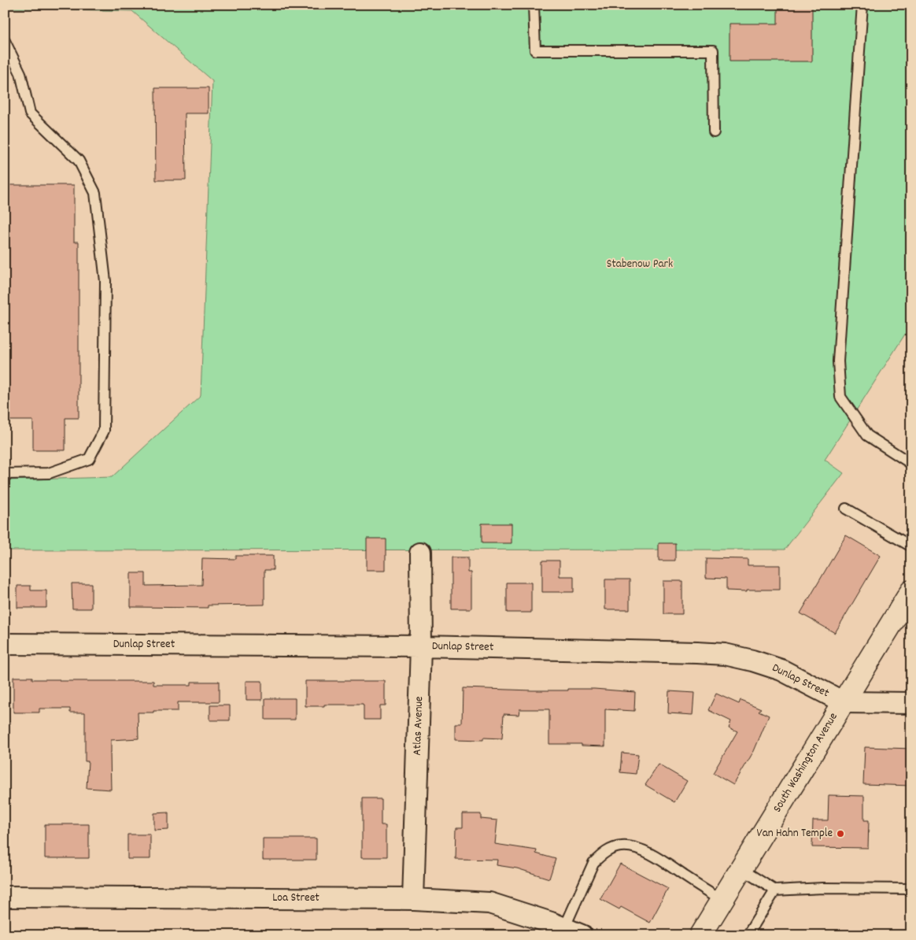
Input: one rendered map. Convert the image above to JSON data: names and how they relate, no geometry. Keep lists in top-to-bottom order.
{
  "streets": {
    "street": [
      "Dunlap Street",
      "Atlas Avenue",
      "South Washington Avenue",
      "Loa Street"
    ]
  },
  "crossings": [
    ["Dunlap Street", "Atlas Avenue"],
    ["Dunlap Street", "South Washington Avenue"],
    ["Atlas Avenue", "Loa Street"]
  ],
  "parks": ["Stabenow Park"],
  "places": ["Van Hahn Temple"]
}
